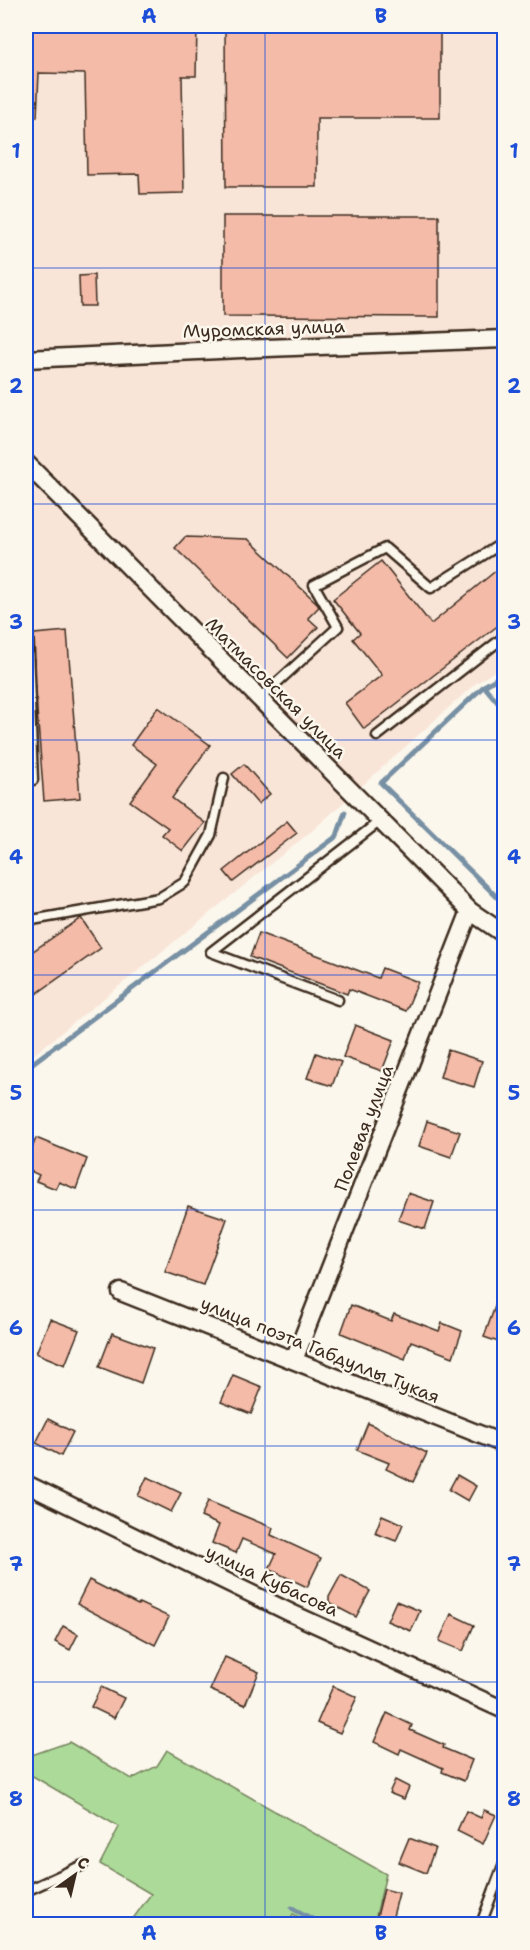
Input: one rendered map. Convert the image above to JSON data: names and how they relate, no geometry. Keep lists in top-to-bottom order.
{
  "streets": {
    "street": [
      "Муромская улица",
      "Матмасовская улица",
      "Полевая улица",
      "улица поэта Габдуллы Тукая",
      "улица Кубасова"
    ]
  },
  "crossings": [
    ["Матмасовская улица", "Полевая улица"],
    ["Полевая улица", "улица поэта Габдуллы Тукая"]
  ],
  "north": "top right",
  "grid": {
    "columns": ["A", "B"],
    "rows": [
      "1",
      "2",
      "3",
      "4",
      "5",
      "6",
      "7",
      "8"
    ]
  }
}
